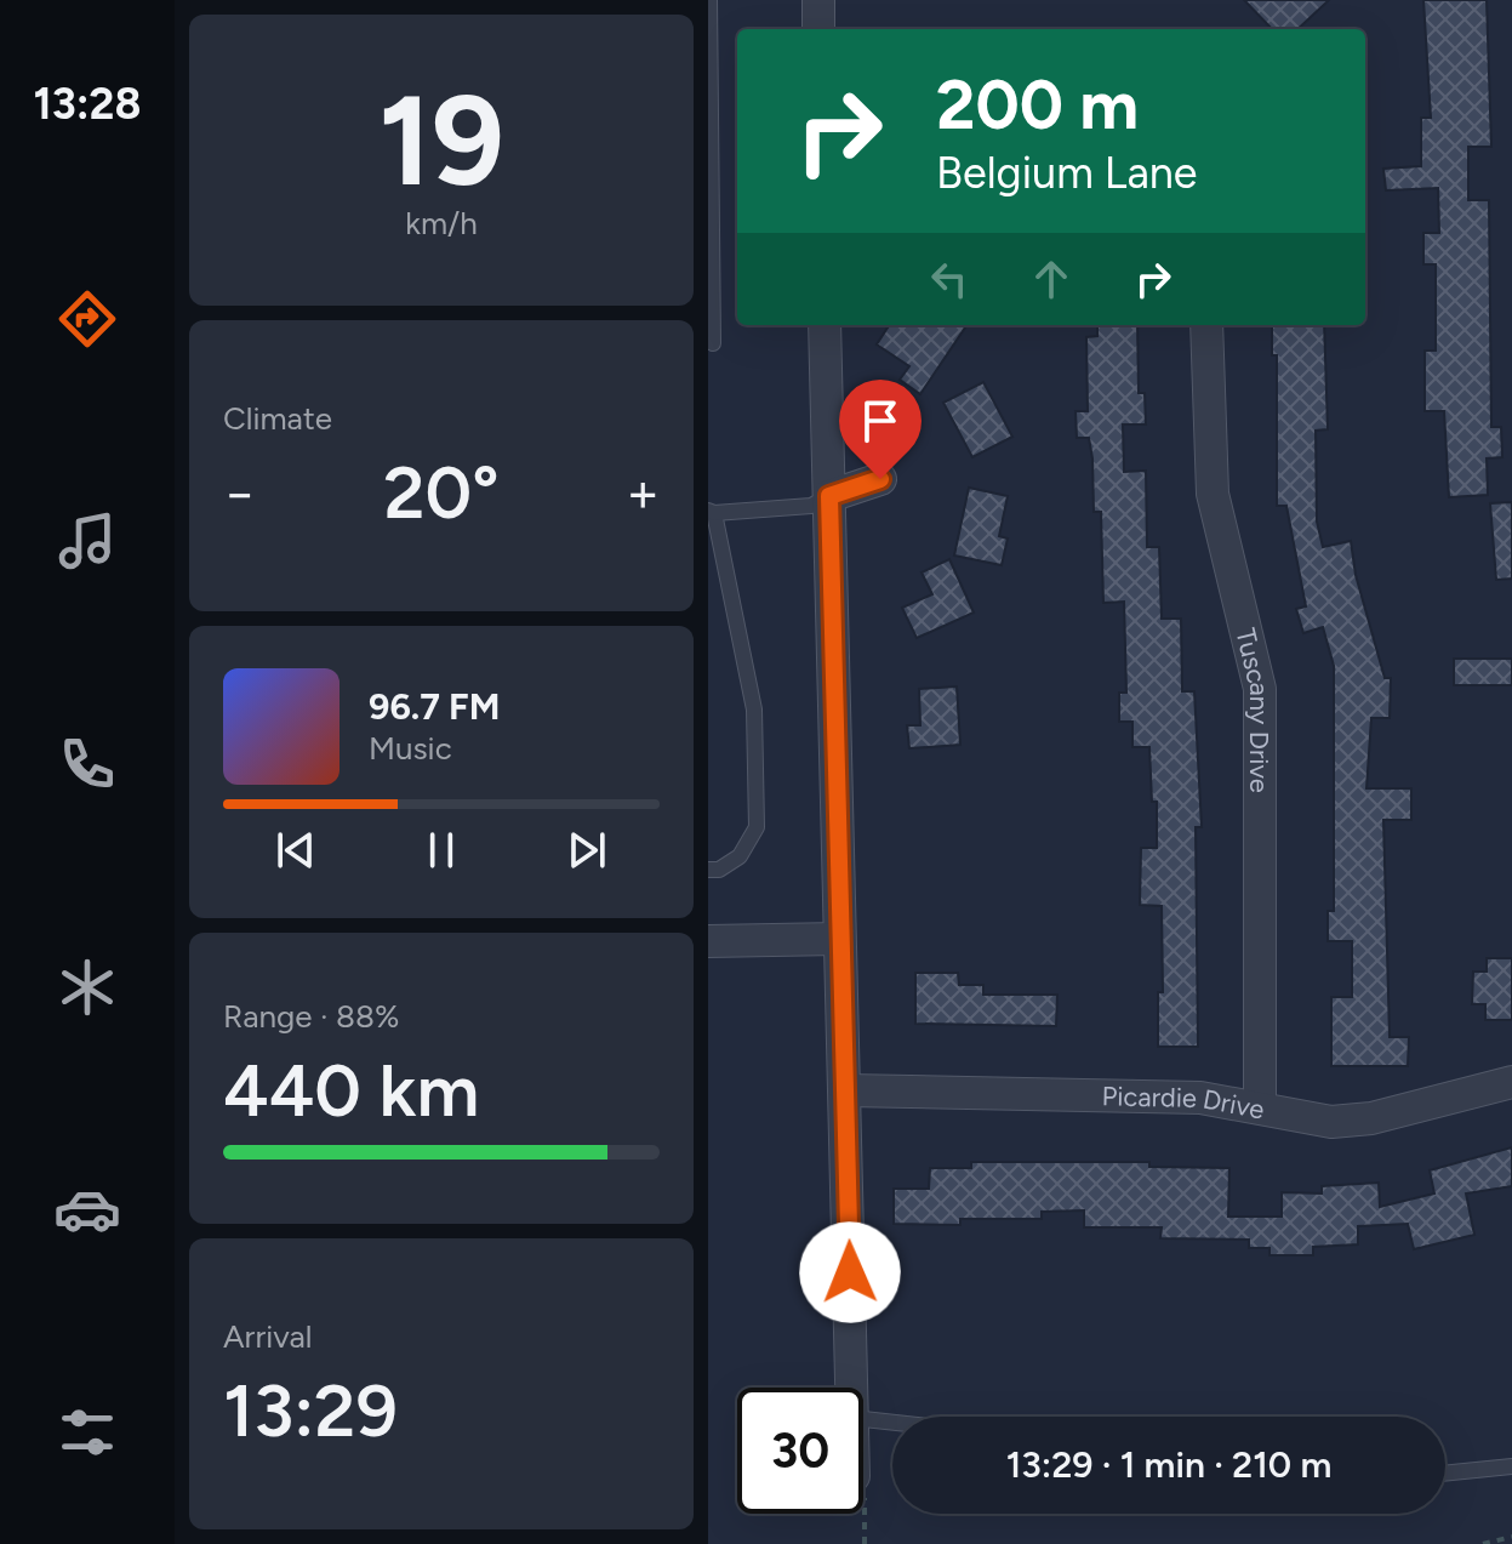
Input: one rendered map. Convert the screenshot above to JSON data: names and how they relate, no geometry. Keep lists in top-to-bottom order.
{
  "streets": {
    "street": ["Tuscany Drive", "Picardie Drive"]
  },
  "crossings": [
    ["Tuscany Drive", "Picardie Drive"]
  ],
  "page": {
    "tabs": "13:28",
    "tile": [
      ["19", "km/h"],
      "Climate",
      ["Range · 88%", "440 km"],
      ["Arrival", "13:29"]
    ],
    "turn": ["200 m", "Belgium Lane"],
    "heat": ["−", "20°", "+"],
    "song": ["96.7 FM", "Music"],
    "limit": "30",
    "trip": "13:29 · 1 min · 210 m"
  }
}
